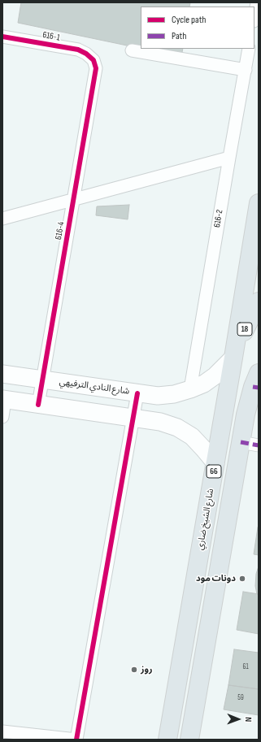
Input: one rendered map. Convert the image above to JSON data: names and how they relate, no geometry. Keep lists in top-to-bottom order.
{
  "streets": {
    "main road": ["18", "66", "شارع الشيخ ضاري"],
    "street": [
      "616-1",
      "616-2",
      "616-4",
      "شارع النادي الترفيهي"
    ]
  },
  "crossings": [
    ["616-1", "616-4"],
    ["616-2", "شارع النادي الترفيهي"],
    ["616-4", "شارع النادي الترفيهي"],
    ["18", "شارع النادي الترفيهي"],
    ["18", "شارع الشيخ ضاري"],
    ["شارع النادي الترفيهي", "شارع الشيخ ضاري"]
  ],
  "places": ["دونات مود", "روز"],
  "house_numbers": ["61", "59"],
  "legend": ["Cycle path", "Path"],
  "north": "right"
}
